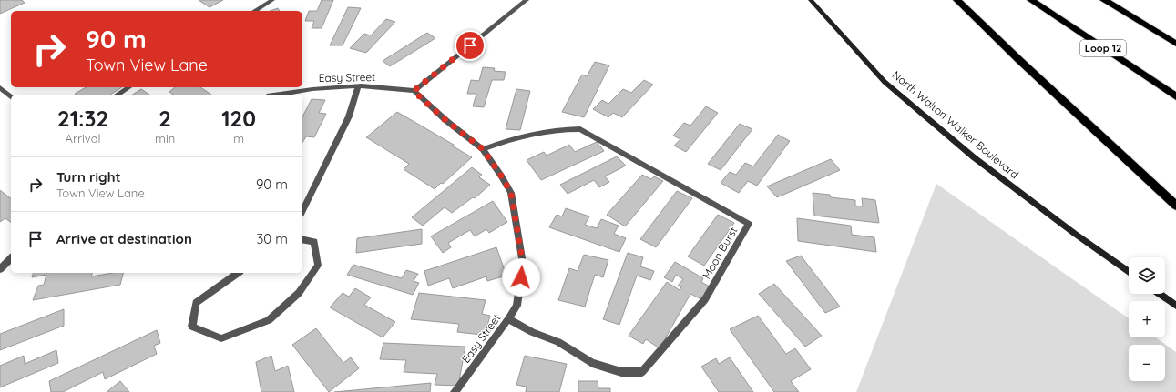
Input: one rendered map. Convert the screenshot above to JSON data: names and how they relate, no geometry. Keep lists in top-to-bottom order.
{
  "streets": {
    "highway": ["Loop 12"],
    "main road": ["North Walton Walker Boulevard"],
    "street": ["Easy Street", "Moon Burst"]
  },
  "crossings": [
    ["Easy Street", "Moon Burst"]
  ],
  "page": {
    "turn": ["90 m", "Town View Lane"],
    "eta": [
      "21:32",
      "Arrival",
      "2",
      "min",
      "120",
      "m"
    ],
    "list": [
      {
        "name": "Turn right",
        "note": "Town View Lane",
        "value": "90 m"
      },
      {
        "name": "Arrive at destination",
        "value": "30 m"
      }
    ],
    "map_buttons": ["+", "−"]
  }
}
